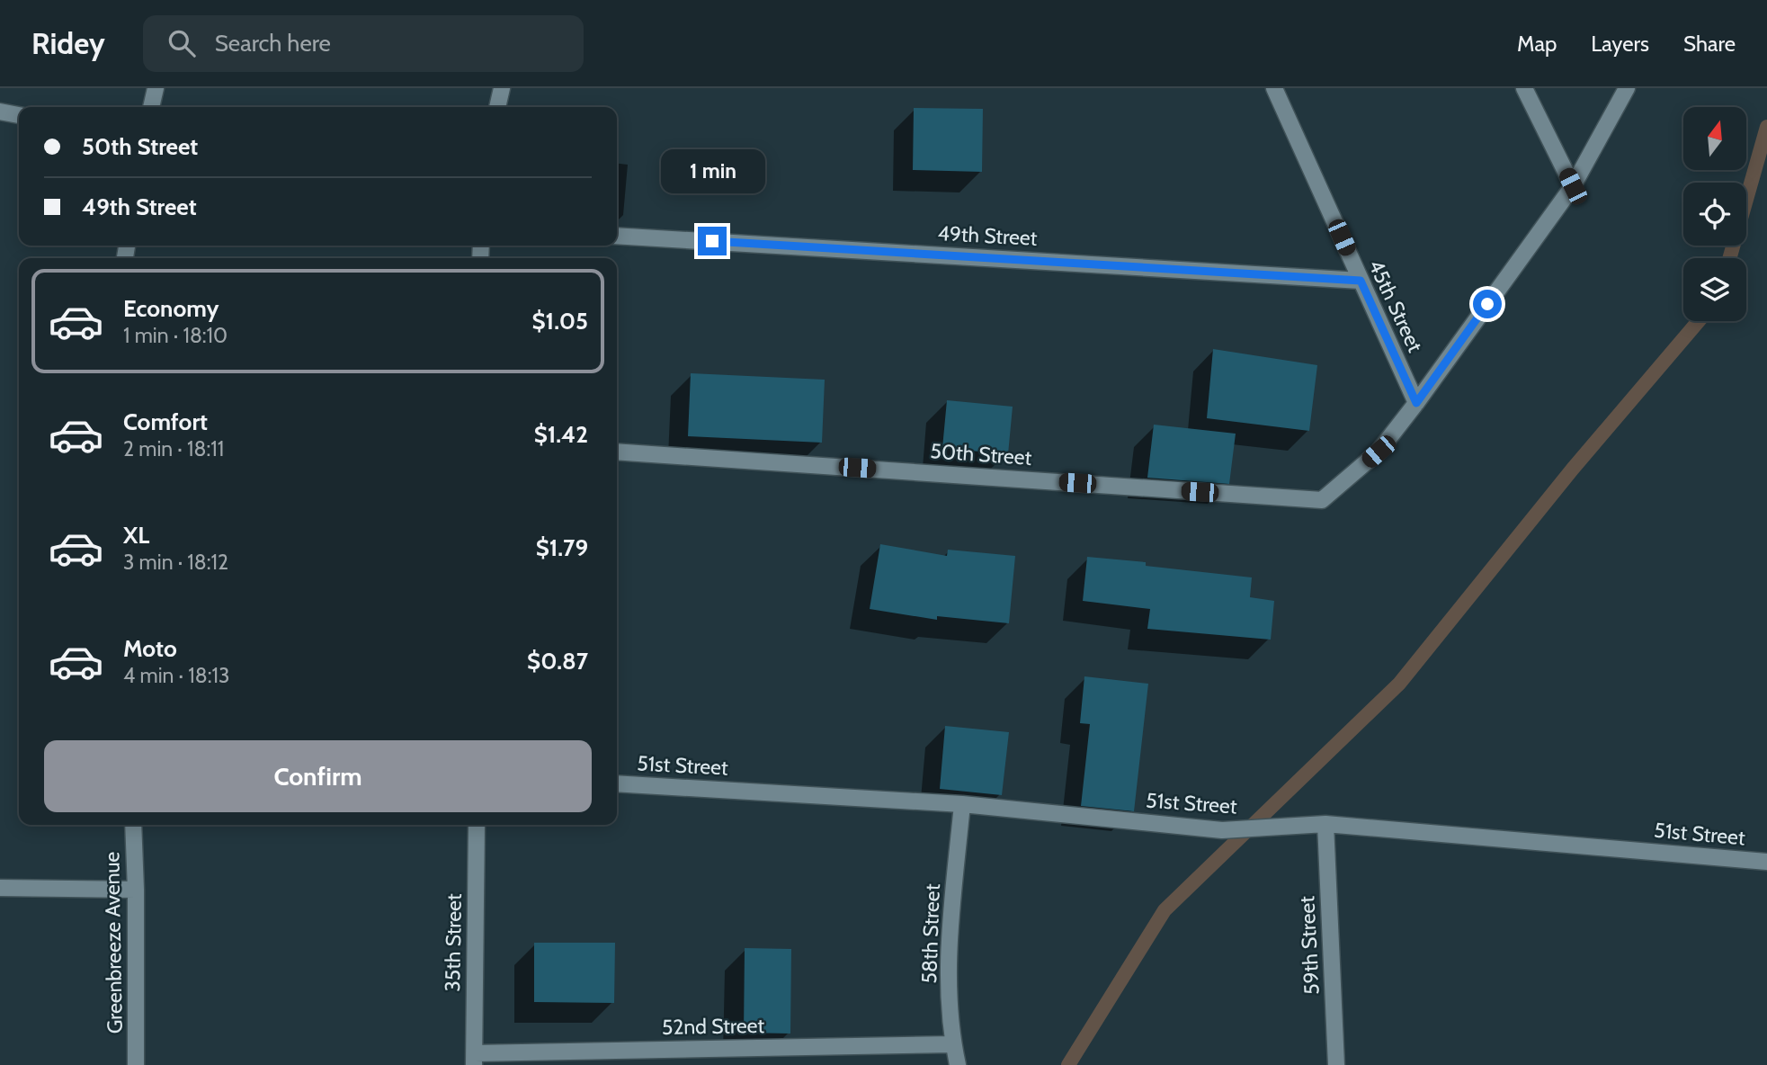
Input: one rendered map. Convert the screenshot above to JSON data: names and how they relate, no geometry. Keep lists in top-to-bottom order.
{
  "streets": {
    "street": [
      "49th Street",
      "45th Street",
      "50th Street",
      "51st Street",
      "58th Street",
      "Greenbreeze Avenue",
      "35th Street",
      "59th Street",
      "52nd Street"
    ]
  },
  "crossings": [
    ["49th Street", "45th Street"],
    ["45th Street", "50th Street"],
    ["51st Street", "58th Street"],
    ["51st Street", "59th Street"],
    ["58th Street", "52nd Street"],
    ["35th Street", "52nd Street"]
  ],
  "north": "top",
  "page": {
    "header": "Ridey",
    "search": "Search here",
    "nav": ["Map", "Layers", "Share"],
    "banner": ["50th Street", "49th Street"],
    "bubble": "1 min",
    "list": [
      {
        "name": "Economy",
        "note": "1 min · 18:10",
        "value": "$1.05"
      },
      {
        "name": "Comfort",
        "note": "2 min · 18:11",
        "value": "$1.42"
      },
      {
        "name": "XL",
        "note": "3 min · 18:12",
        "value": "$1.79"
      },
      {
        "name": "Moto",
        "note": "4 min · 18:13",
        "value": "$0.87"
      }
    ],
    "buttons": "Confirm"
  }
}
